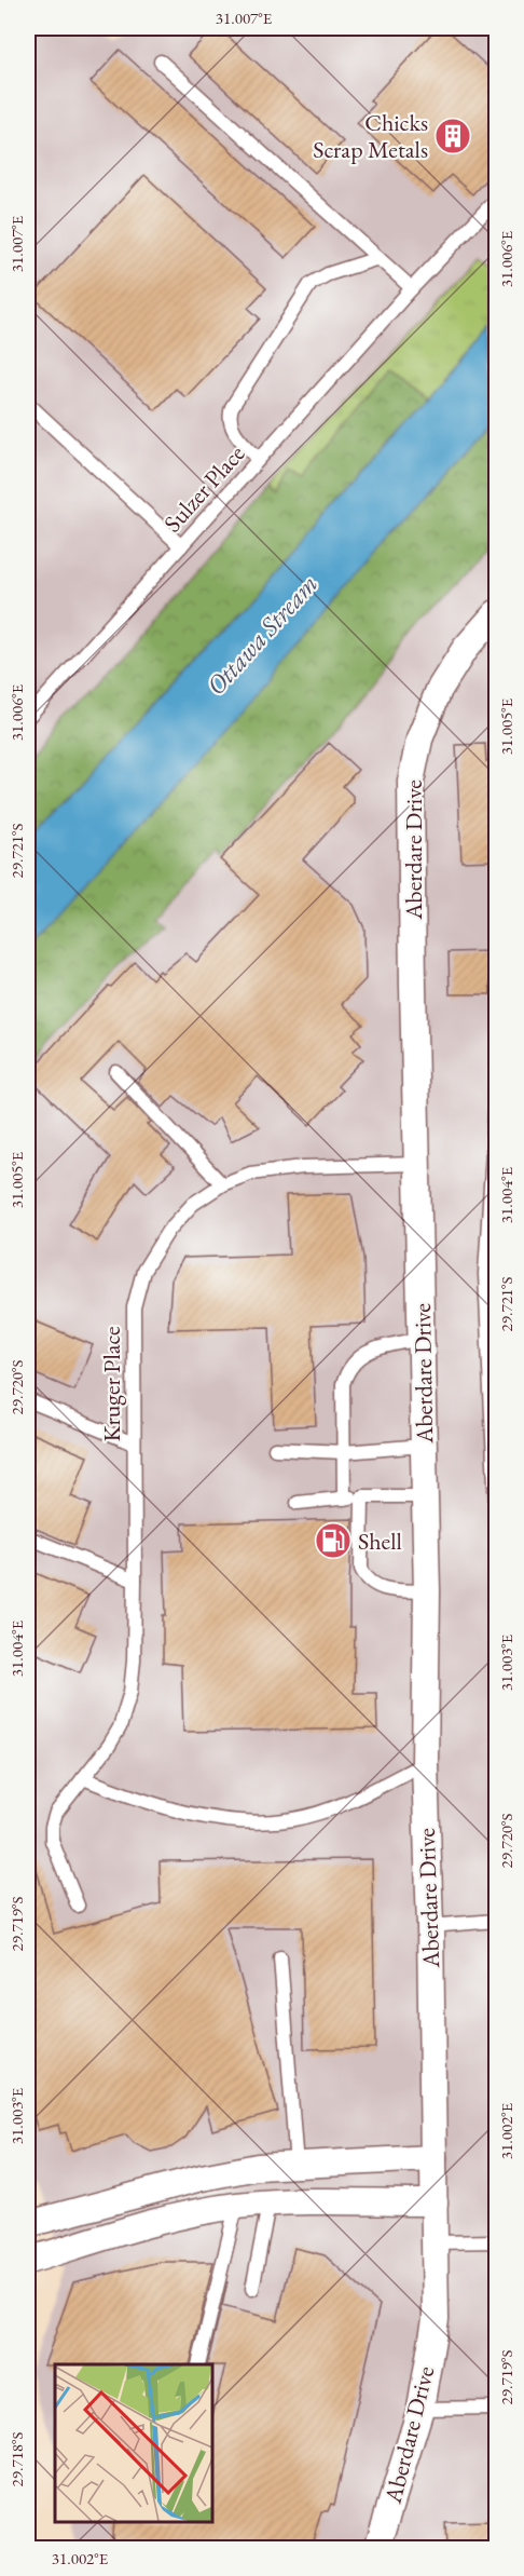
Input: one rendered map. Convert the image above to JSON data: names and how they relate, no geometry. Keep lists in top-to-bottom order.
{
  "streets": {
    "street": ["Aberdare Drive"],
    "lane": ["Sulzer Place", "Kruger Place"]
  },
  "crossings": [
    ["Aberdare Drive", "Kruger Place"]
  ],
  "water": ["Ottawa Stream"],
  "places": {
    "building": ["Chicks Scrap Metals"],
    "fuel station": ["Shell"]
  },
  "coordinates": [
    "31.007°E",
    "31.006°E",
    "31.005°E",
    "29.721°S",
    "31.004°E",
    "29.720°S",
    "31.003°E",
    "29.719°S",
    "31.002°E",
    "29.718°S"
  ]
}
